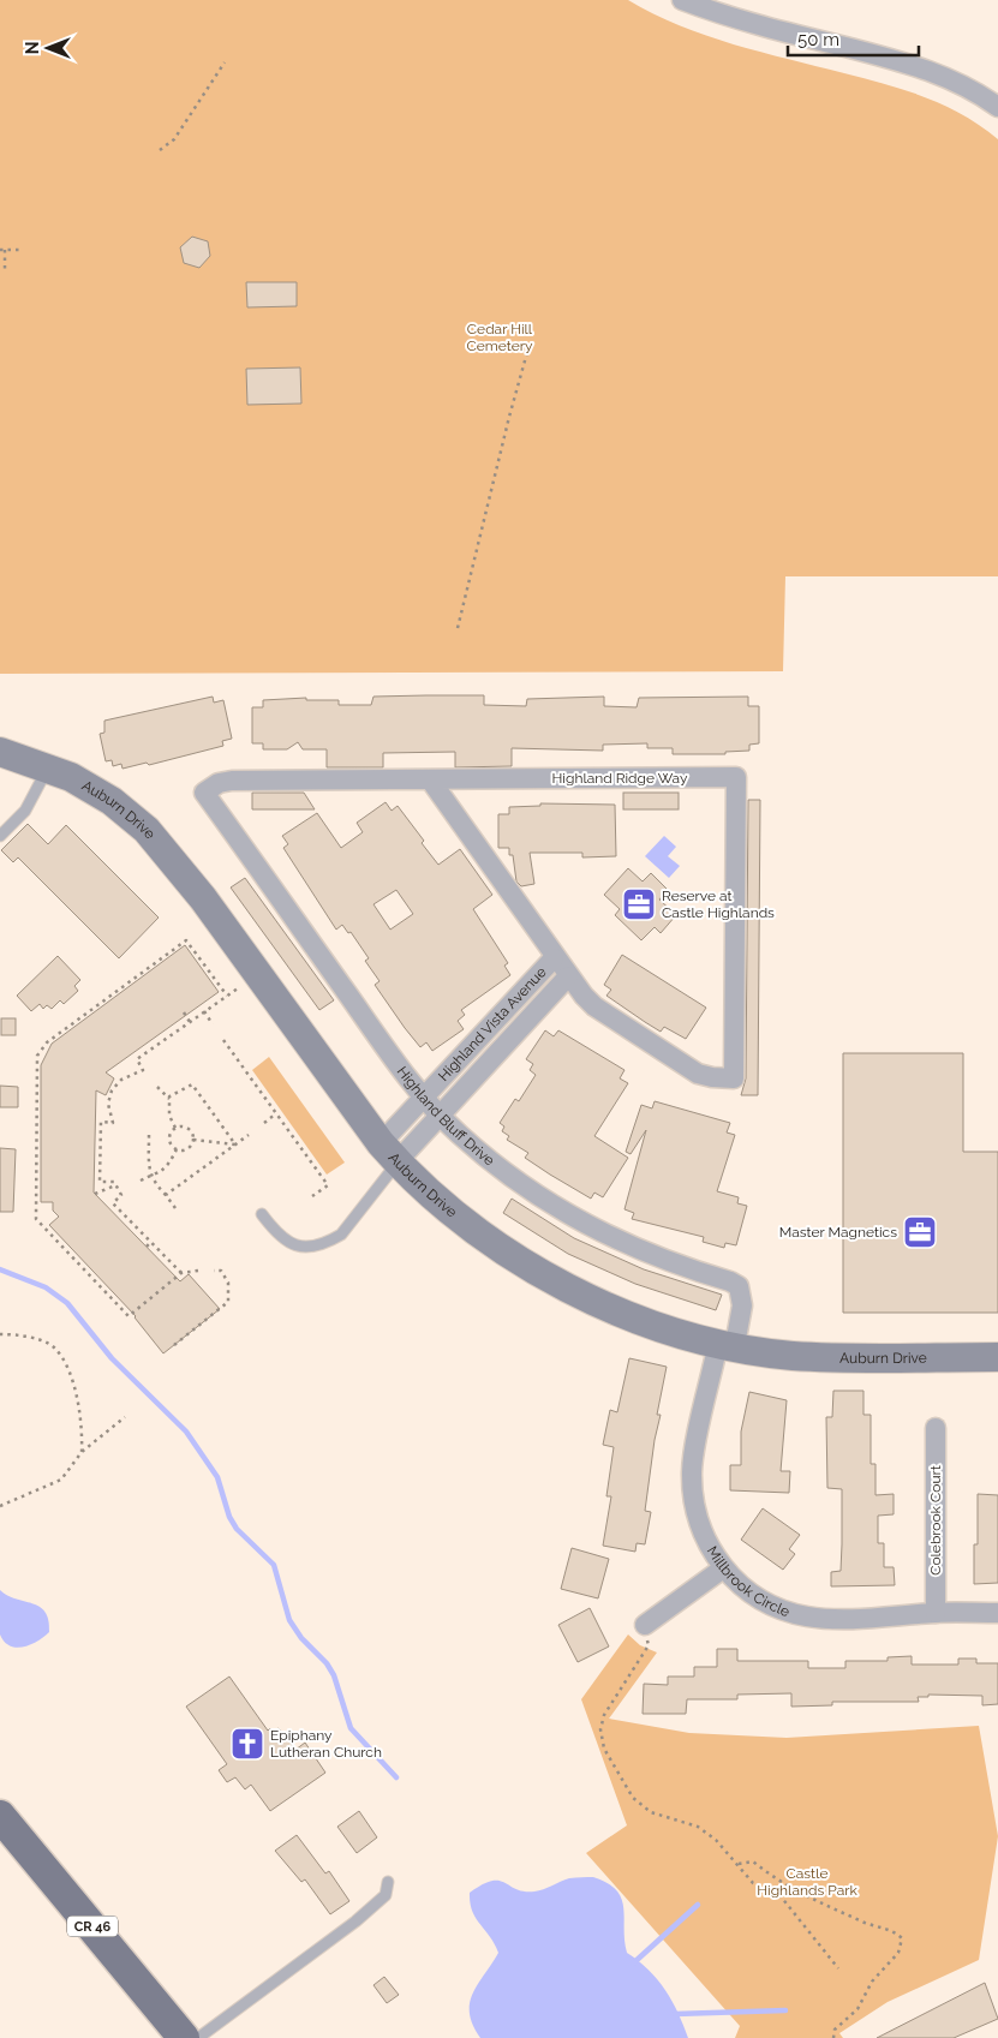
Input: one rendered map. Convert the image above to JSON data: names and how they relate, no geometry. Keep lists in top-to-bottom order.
{
  "streets": {
    "main road": ["CR 46"],
    "street": [
      "Highland Ridge Way",
      "Auburn Drive",
      "Highland Vista Avenue",
      "Highland Bluff Drive",
      "Colebrook Court",
      "Millbrook Circle"
    ]
  },
  "crossings": [
    ["Highland Ridge Way", "Highland Vista Avenue"],
    ["Highland Ridge Way", "Highland Bluff Drive"],
    ["Auburn Drive", "Highland Vista Avenue"],
    ["Auburn Drive", "Highland Bluff Drive"],
    ["Auburn Drive", "Millbrook Circle"],
    ["Highland Vista Avenue", "Highland Bluff Drive"],
    ["Highland Bluff Drive", "Millbrook Circle"],
    ["Colebrook Court", "Millbrook Circle"]
  ],
  "parks": ["Cedar Hill Cemetery", "Castle Highlands Park"],
  "places": {
    "office": ["Reserve at Castle Highlands", "Master Magnetics"],
    "church": ["Epiphany Lutheran Church"]
  },
  "scale_bar": "50 m",
  "north": "left"
}
